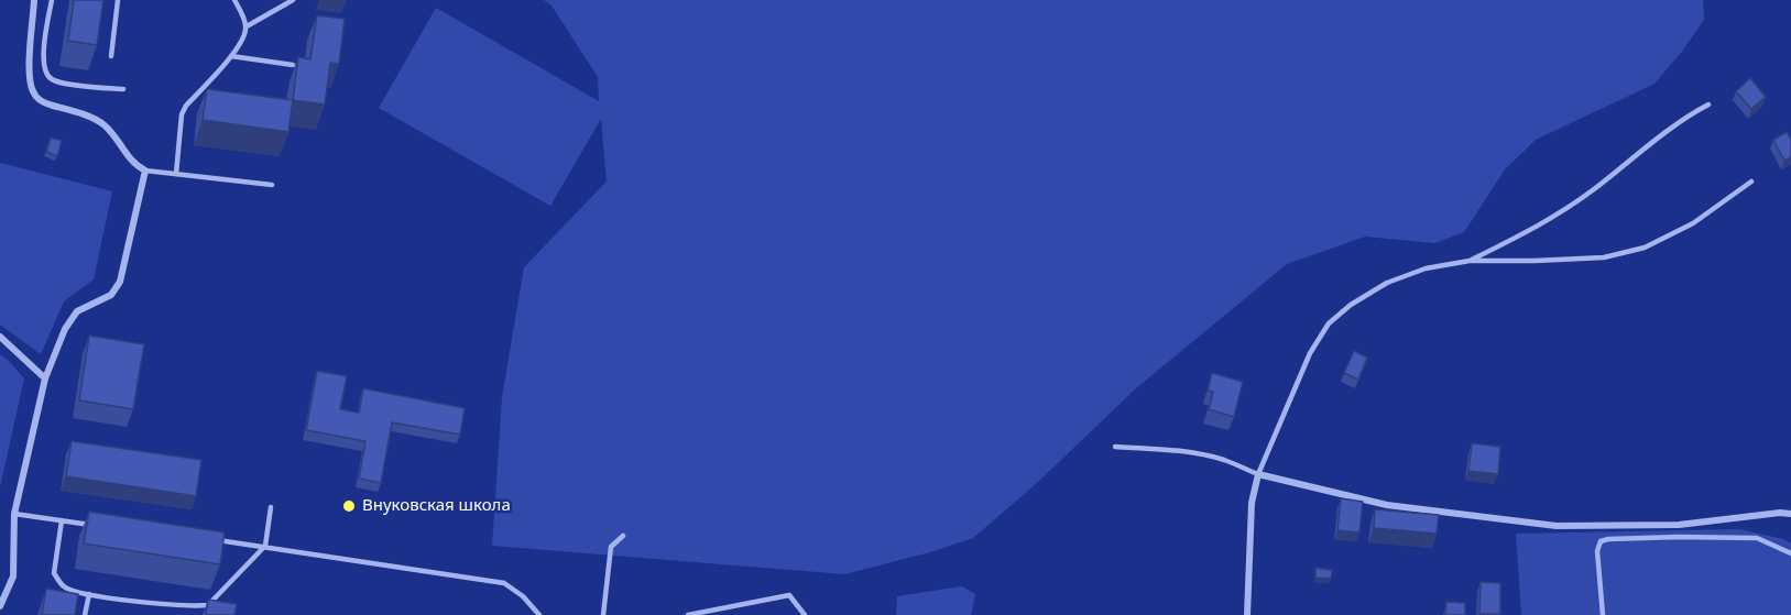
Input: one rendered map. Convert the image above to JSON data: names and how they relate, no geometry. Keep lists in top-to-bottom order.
{
  "places": ["Внуковская школа"]
}
